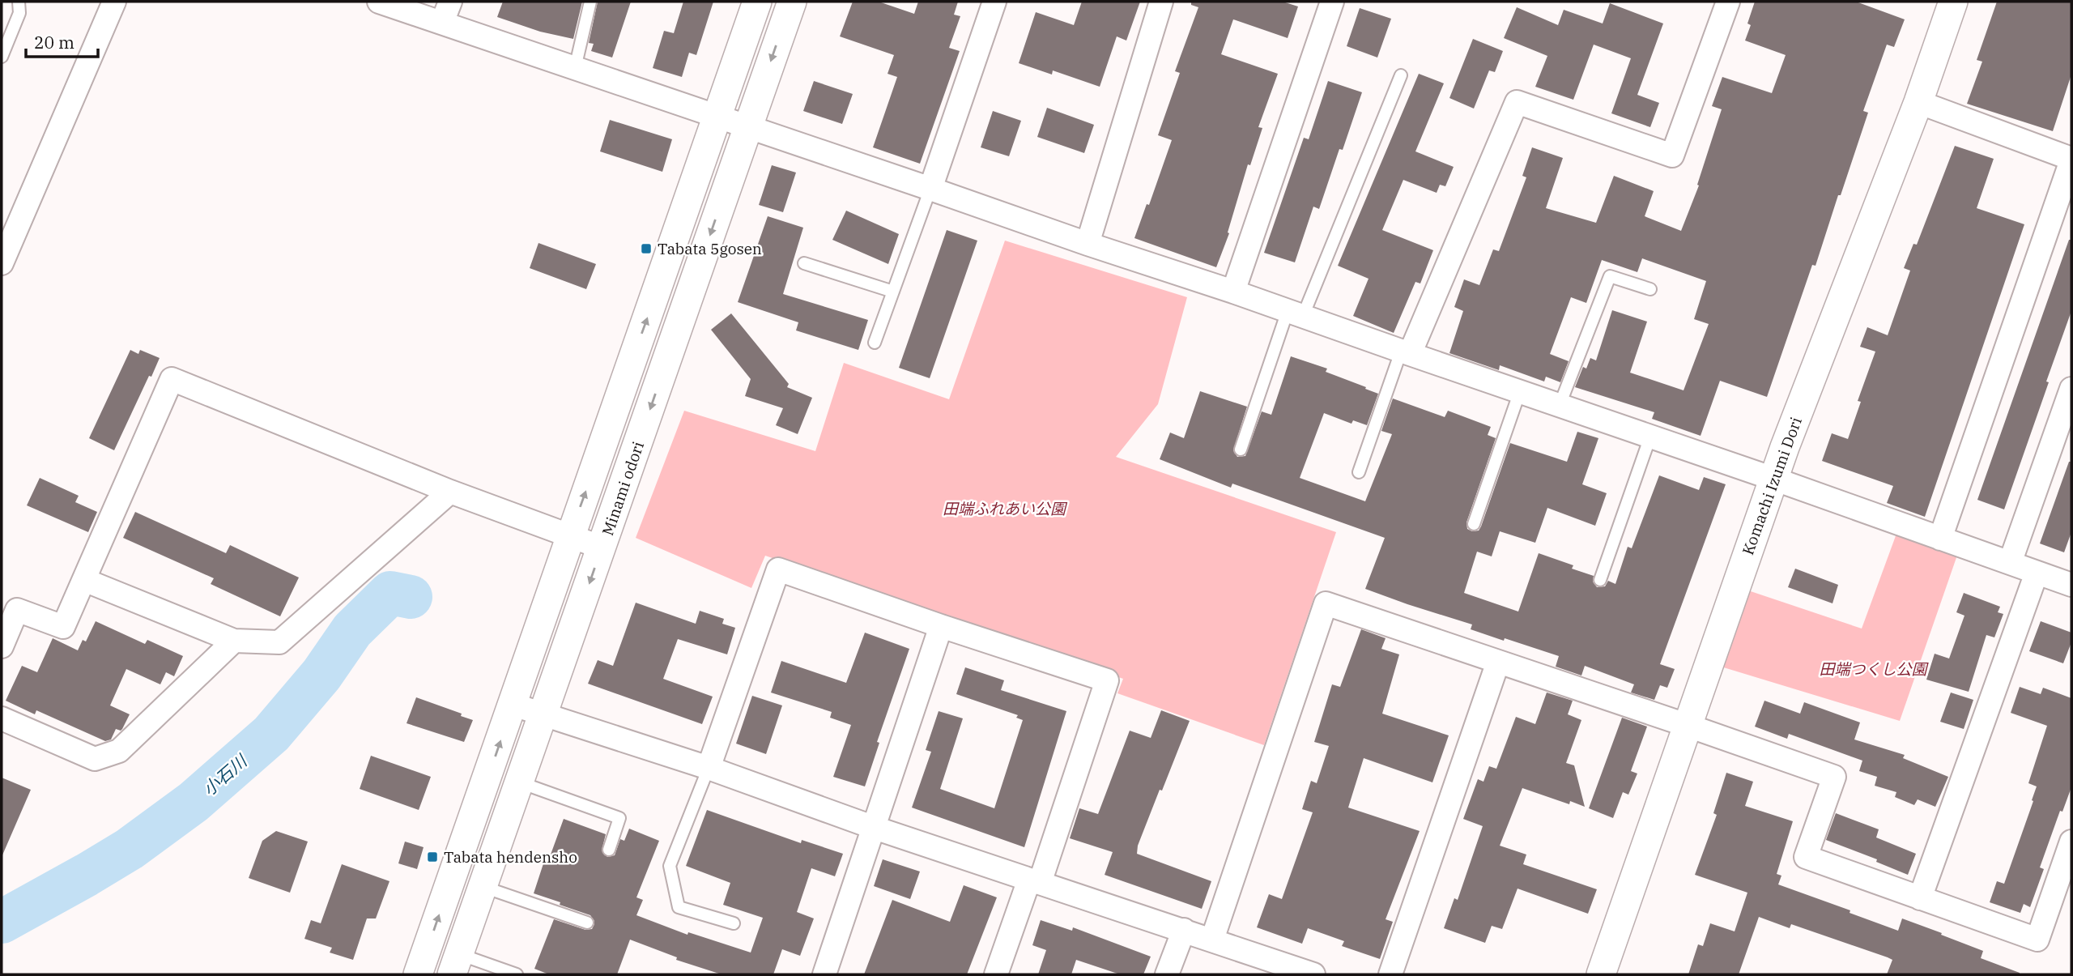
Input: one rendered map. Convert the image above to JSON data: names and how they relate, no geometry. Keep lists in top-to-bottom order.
{
  "streets": {
    "street": ["Komachi Izumi Dori", "Minami odori"]
  },
  "water": ["小石川"],
  "parks": ["田端ふれあい公園", "田端つくし公園"],
  "places": {
    "transit": ["Tabata 5gosen", "Tabata hendensho"]
  },
  "scale_bar": "20 m"
}
